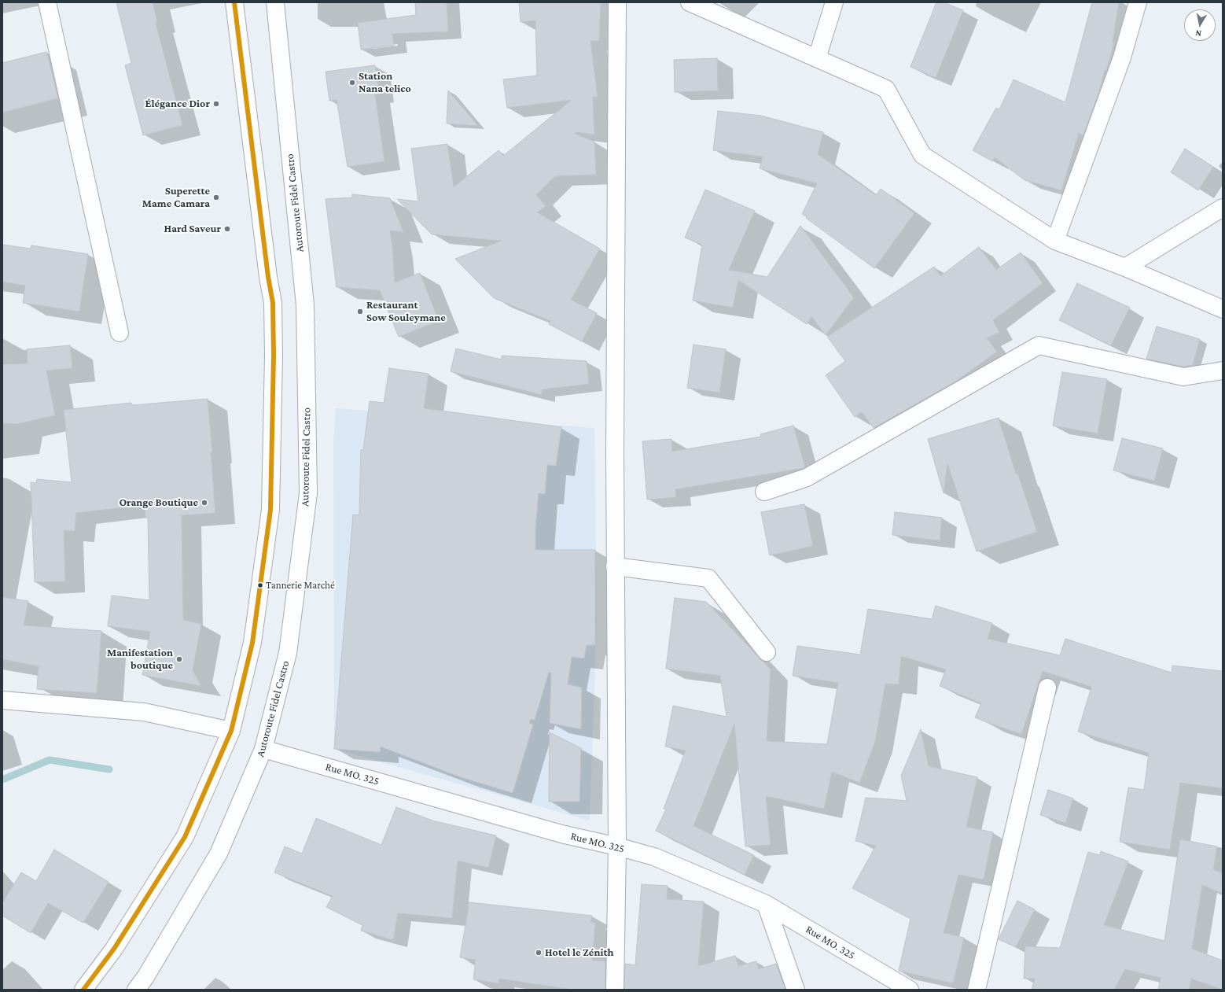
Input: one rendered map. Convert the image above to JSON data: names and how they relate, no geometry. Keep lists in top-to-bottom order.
{
  "streets": {
    "main road": ["Autoroute Fidel Castro", "Rue MO. 325"]
  },
  "crossings": [
    ["Autoroute Fidel Castro", "Rue MO. 325"]
  ],
  "places": [
    "Station Nana telico",
    "Élégance Dior",
    "Superette Mame Camara",
    "Hard Saveur",
    "Restaurant Sow Souleymane",
    "Orange Boutique",
    "Tannerie Marché",
    "Manifestation boutique",
    "Hotel le Zénith"
  ],
  "north": "bottom"
}
